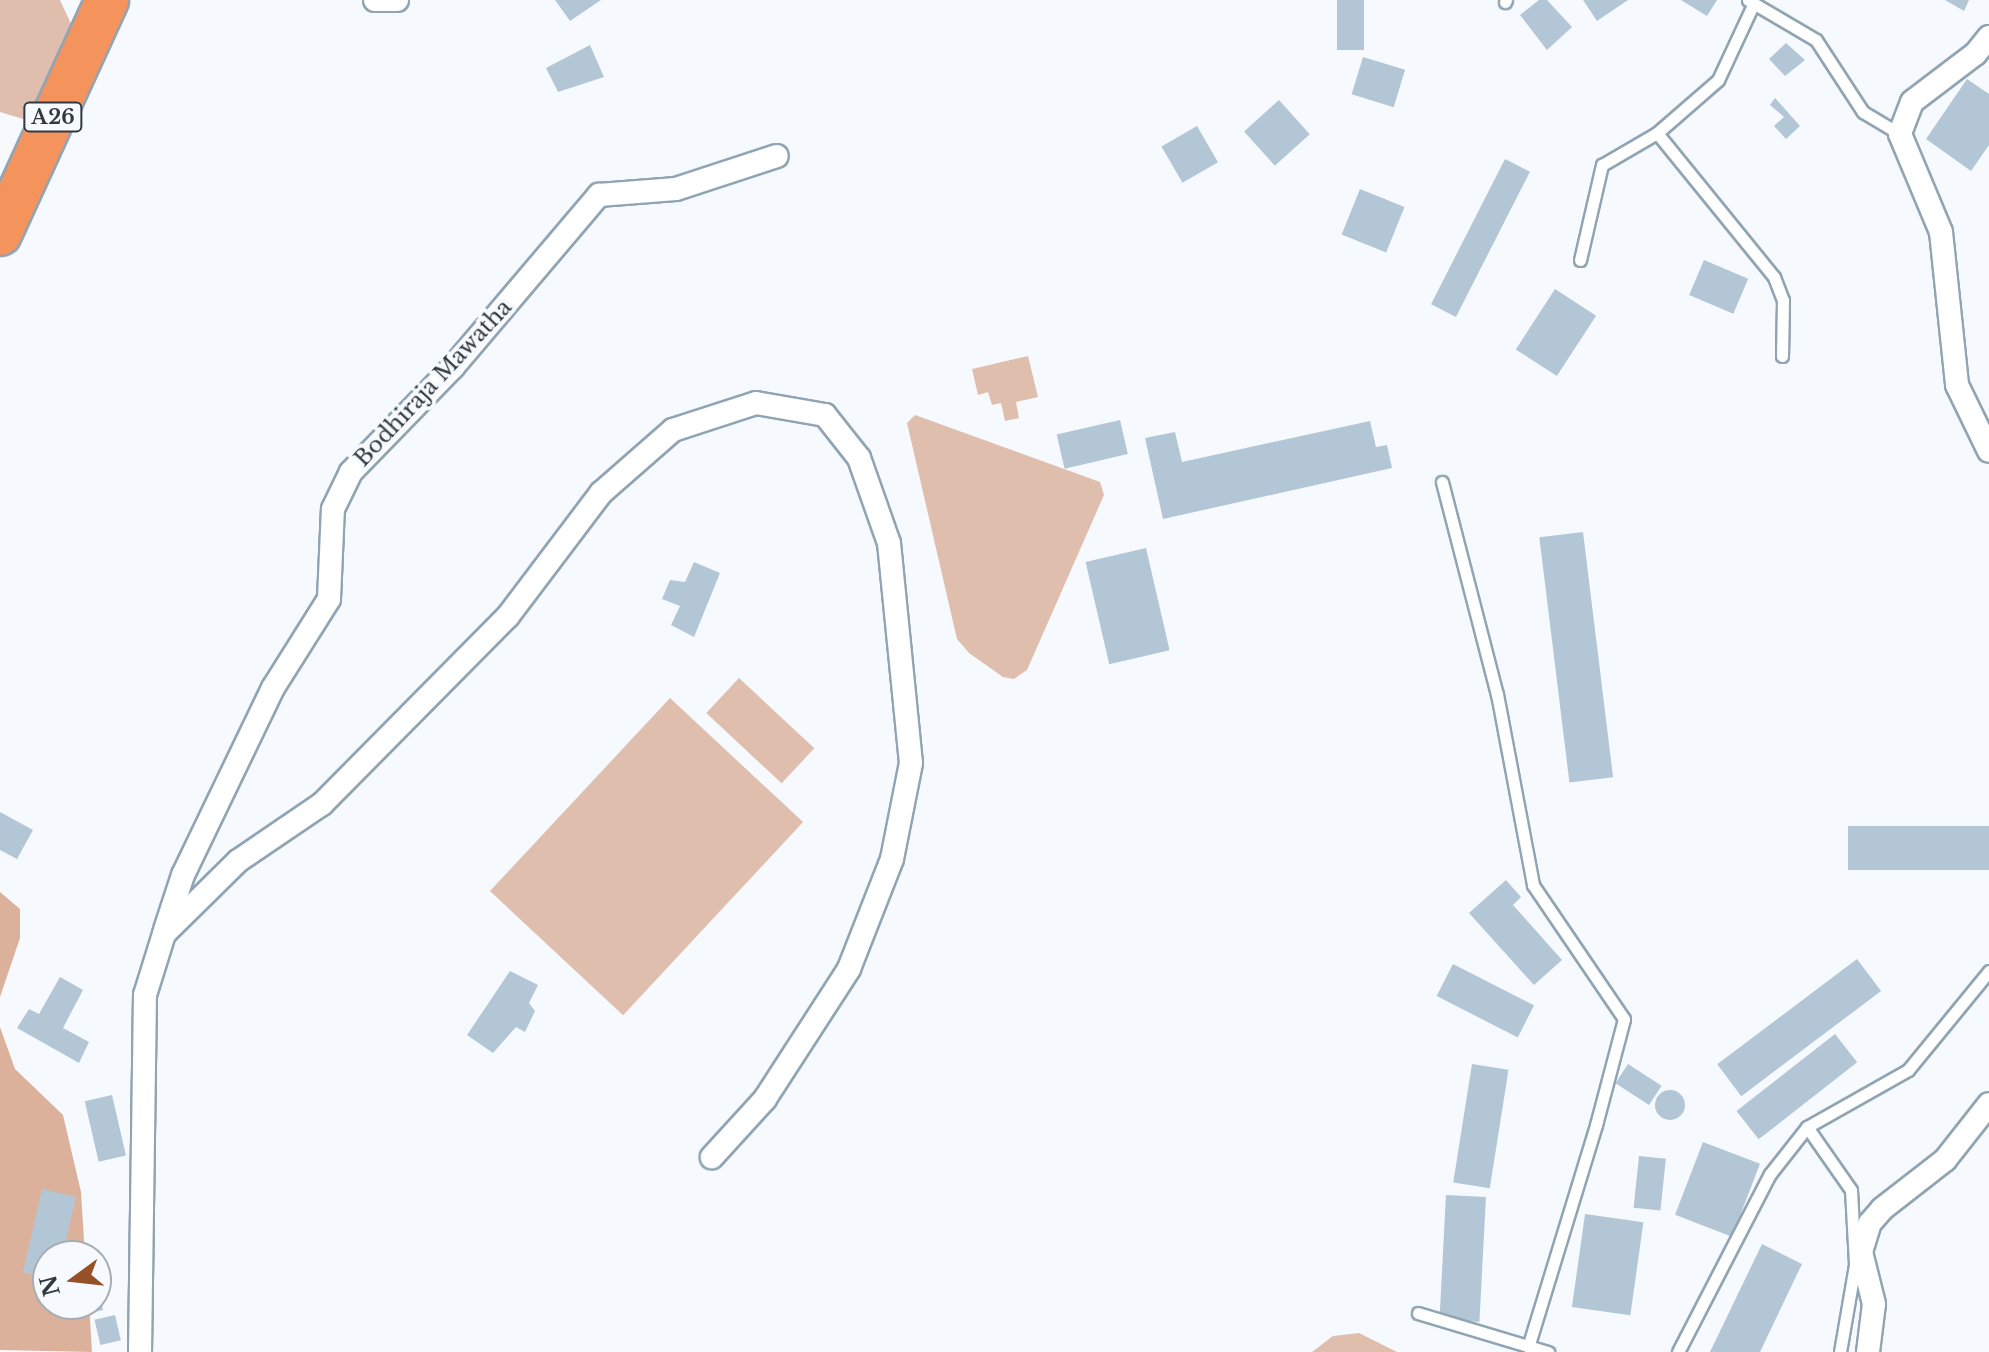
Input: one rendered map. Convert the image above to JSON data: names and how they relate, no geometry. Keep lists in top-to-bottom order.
{
  "streets": {
    "highway": ["A26"],
    "street": ["Bodhiraja Mawatha"]
  },
  "north": "left"
}
